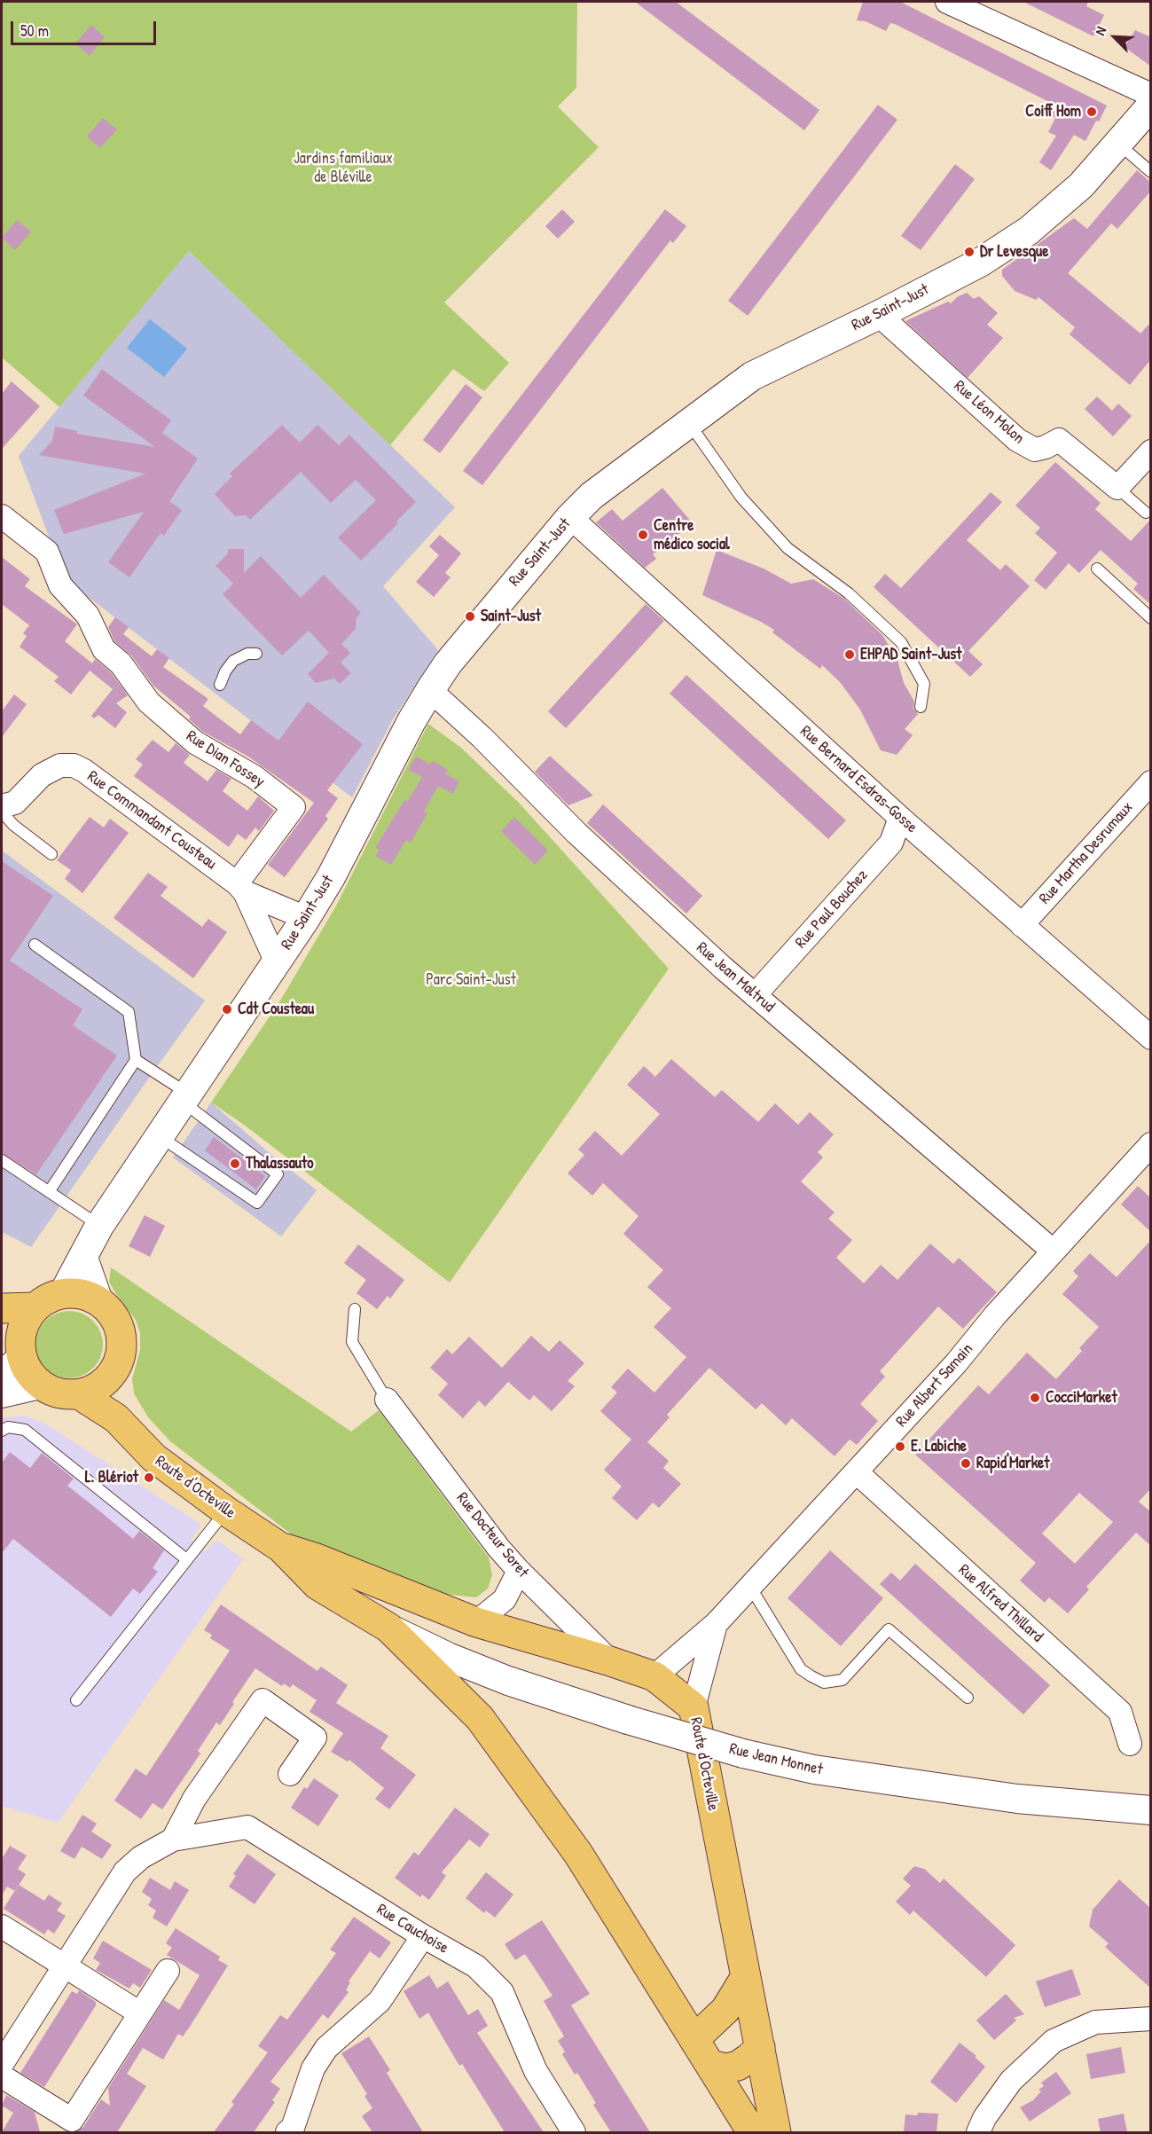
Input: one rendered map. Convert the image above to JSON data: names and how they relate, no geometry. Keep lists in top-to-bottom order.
{
  "streets": {
    "main road": ["Route d'Octeville"],
    "street": [
      "Rue Saint-Just",
      "Rue Léon Molon",
      "Rue Dian Fossey",
      "Rue Bernard Esdras-Gosse",
      "Rue Commandant Cousteau",
      "Rue Martha Desrumaux",
      "Rue Paul Bouchez",
      "Rue Jean Maltrud",
      "Rue Albert Samain",
      "Rue Docteur Soret",
      "Rue Alfred Thillard",
      "Rue Jean Monnet",
      "Rue Cauchoise"
    ]
  },
  "crossings": [
    ["Rue Saint-Just", "Rue Léon Molon"],
    ["Rue Saint-Just", "Rue Bernard Esdras-Gosse"],
    ["Rue Saint-Just", "Rue Commandant Cousteau"],
    ["Rue Saint-Just", "Rue Jean Maltrud"],
    ["Rue Saint-Just", "Route d'Octeville"],
    ["Rue Dian Fossey", "Rue Commandant Cousteau"],
    ["Rue Bernard Esdras-Gosse", "Rue Martha Desrumaux"],
    ["Rue Bernard Esdras-Gosse", "Rue Paul Bouchez"],
    ["Rue Paul Bouchez", "Rue Jean Maltrud"],
    ["Rue Jean Maltrud", "Rue Albert Samain"],
    ["Rue Albert Samain", "Route d'Octeville"],
    ["Rue Albert Samain", "Rue Alfred Thillard"],
    ["Route d'Octeville", "Rue Docteur Soret"],
    ["Route d'Octeville", "Rue Jean Monnet"]
  ],
  "parks": ["Jardins familiaux de Bléville", "Parc Saint-Just"],
  "places": [
    "Coiff Hom",
    "Dr Levesque",
    "Centre médico social",
    "Saint-Just",
    "EHPAD Saint-Just",
    "Cdt Cousteau",
    "Thalassauto",
    "CocciMarket",
    "E. Labiche",
    "Rapid'Market",
    "L. Blériot"
  ],
  "scale_bar": "50 m",
  "north": "top left"
}
